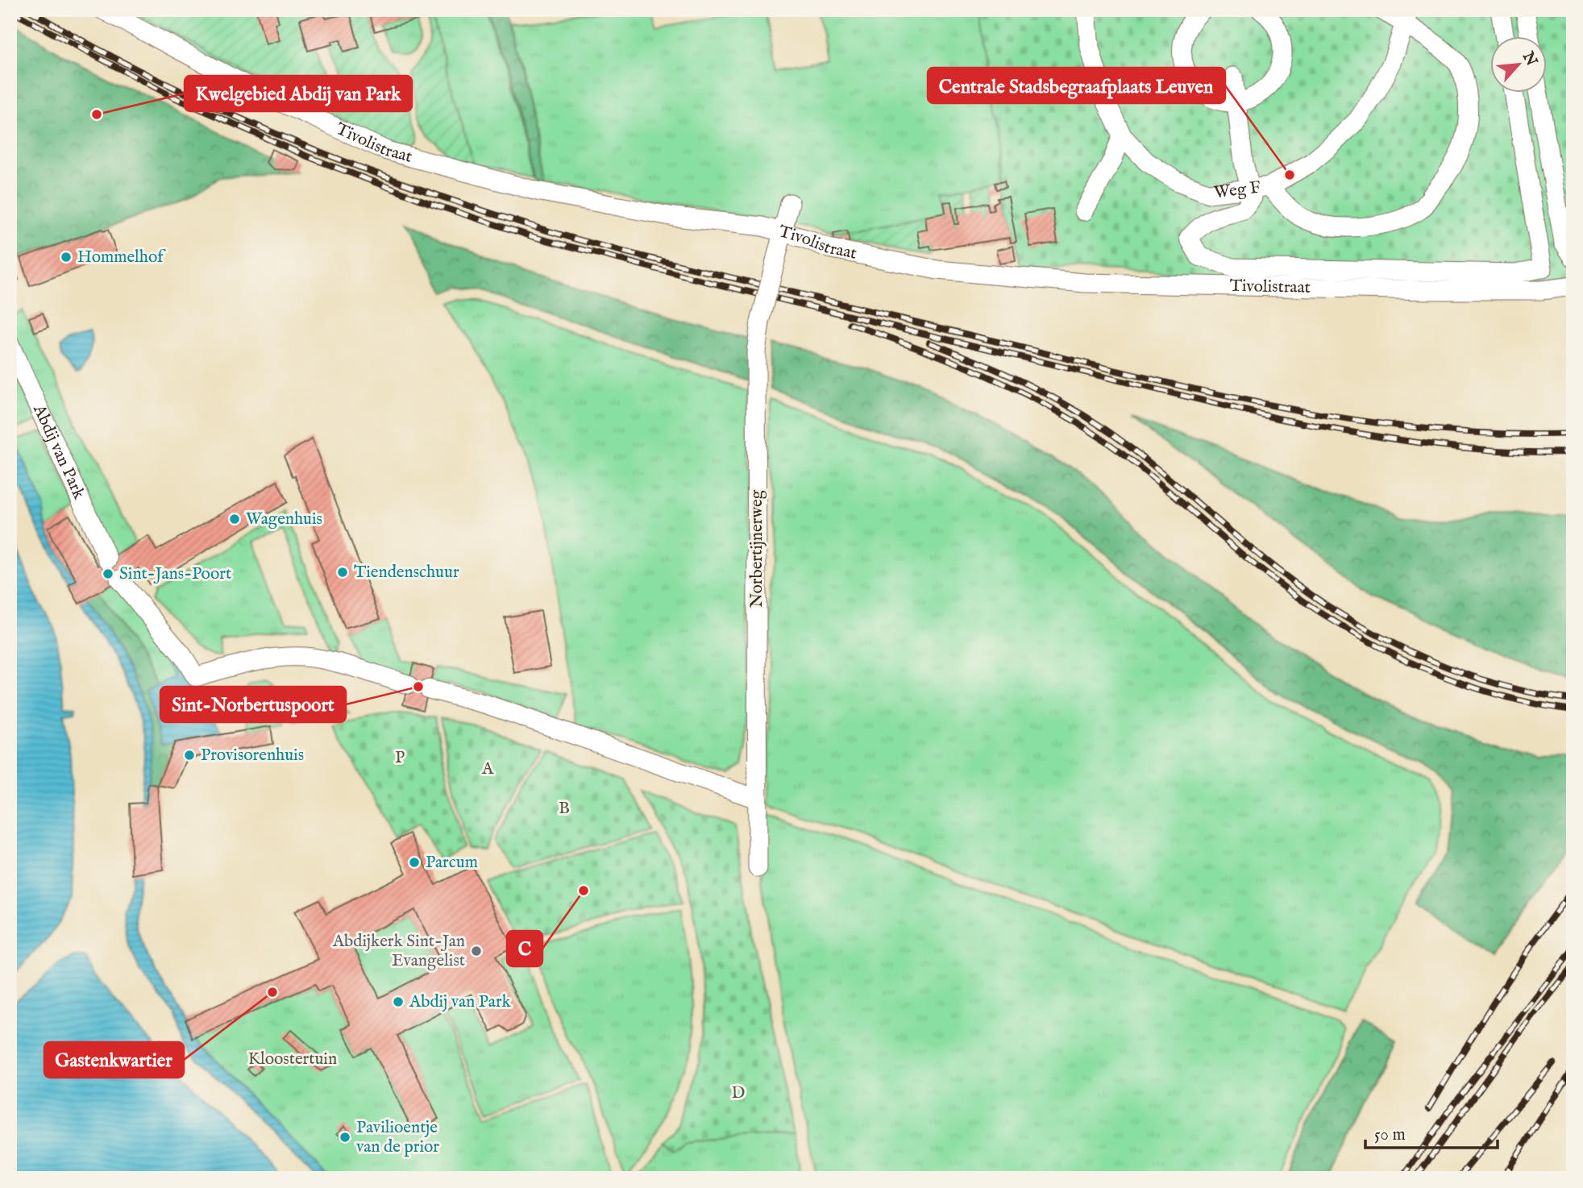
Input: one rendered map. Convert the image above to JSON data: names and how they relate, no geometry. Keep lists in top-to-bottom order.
{
  "streets": {
    "street": [
      "Tivolistraat",
      "Weg F",
      "Abdij van Park",
      "Norbertijnerweg"
    ]
  },
  "crossings": [
    ["Tivolistraat", "Norbertijnerweg"]
  ],
  "parks": [
    "P",
    "A",
    "B",
    "Kloostertuin",
    "D"
  ],
  "places": [
    "Kwelgebied Abdij van Park",
    "Centrale Stadsbegraafplaats Leuven",
    "Hommelhof",
    "Wagenhuis",
    "Tiendenschuur",
    "Sint-Jans-Poort",
    "Sint-Norbertuspoort",
    "Provisorenhuis",
    "Parcum",
    "C",
    "Abdijkerk Sint-Jan Evangelist",
    "Gastenkwartier",
    "Abdij van Park",
    "Pavilioentje van de prior"
  ],
  "scale_bar": "50 m",
  "north": "top right"
}
